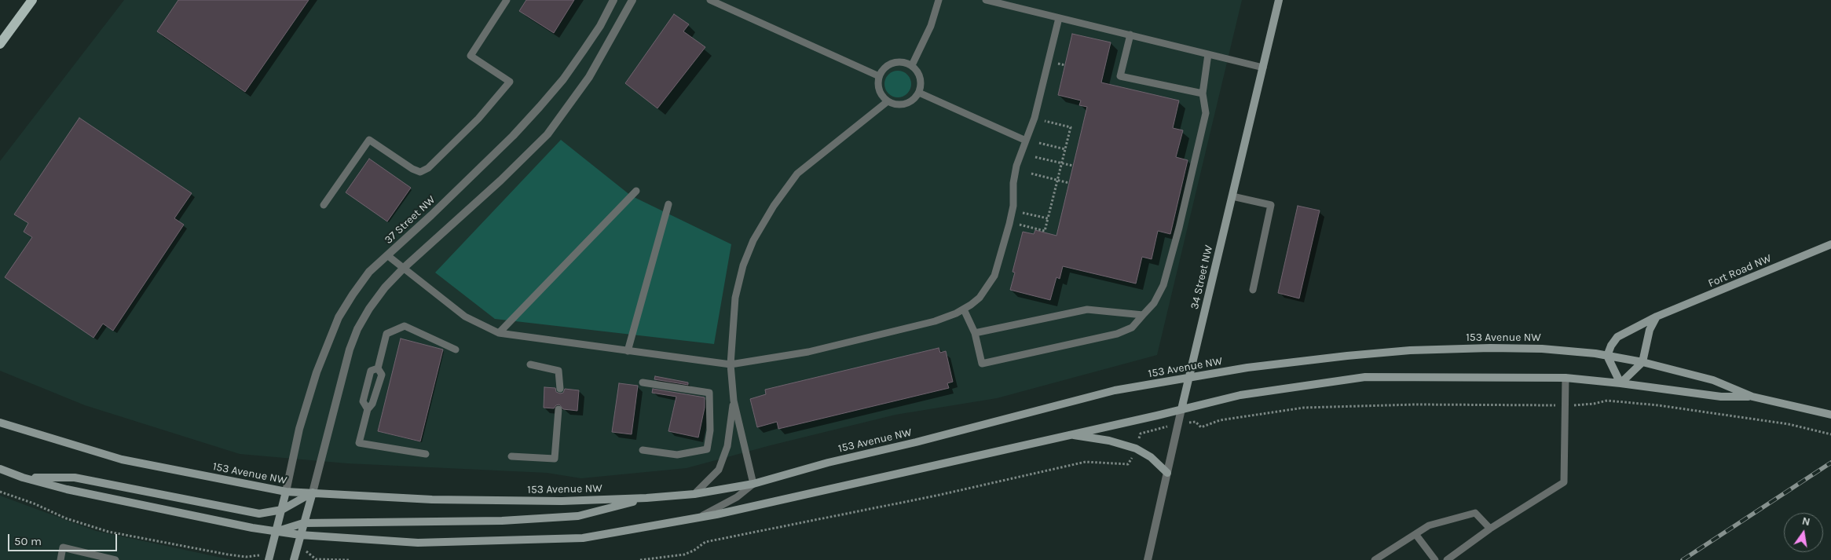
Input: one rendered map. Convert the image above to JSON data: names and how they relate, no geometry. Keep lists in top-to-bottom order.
{
  "streets": {
    "main road": ["Fort Road NW", "34 Street NW", "153 Avenue NW"],
    "street": ["37 Street NW"]
  },
  "crossings": [
    ["37 Street NW", "153 Avenue NW"],
    ["Fort Road NW", "153 Avenue NW"],
    ["34 Street NW", "153 Avenue NW"]
  ],
  "scale_bar": "50 m",
  "north": "top"
}
